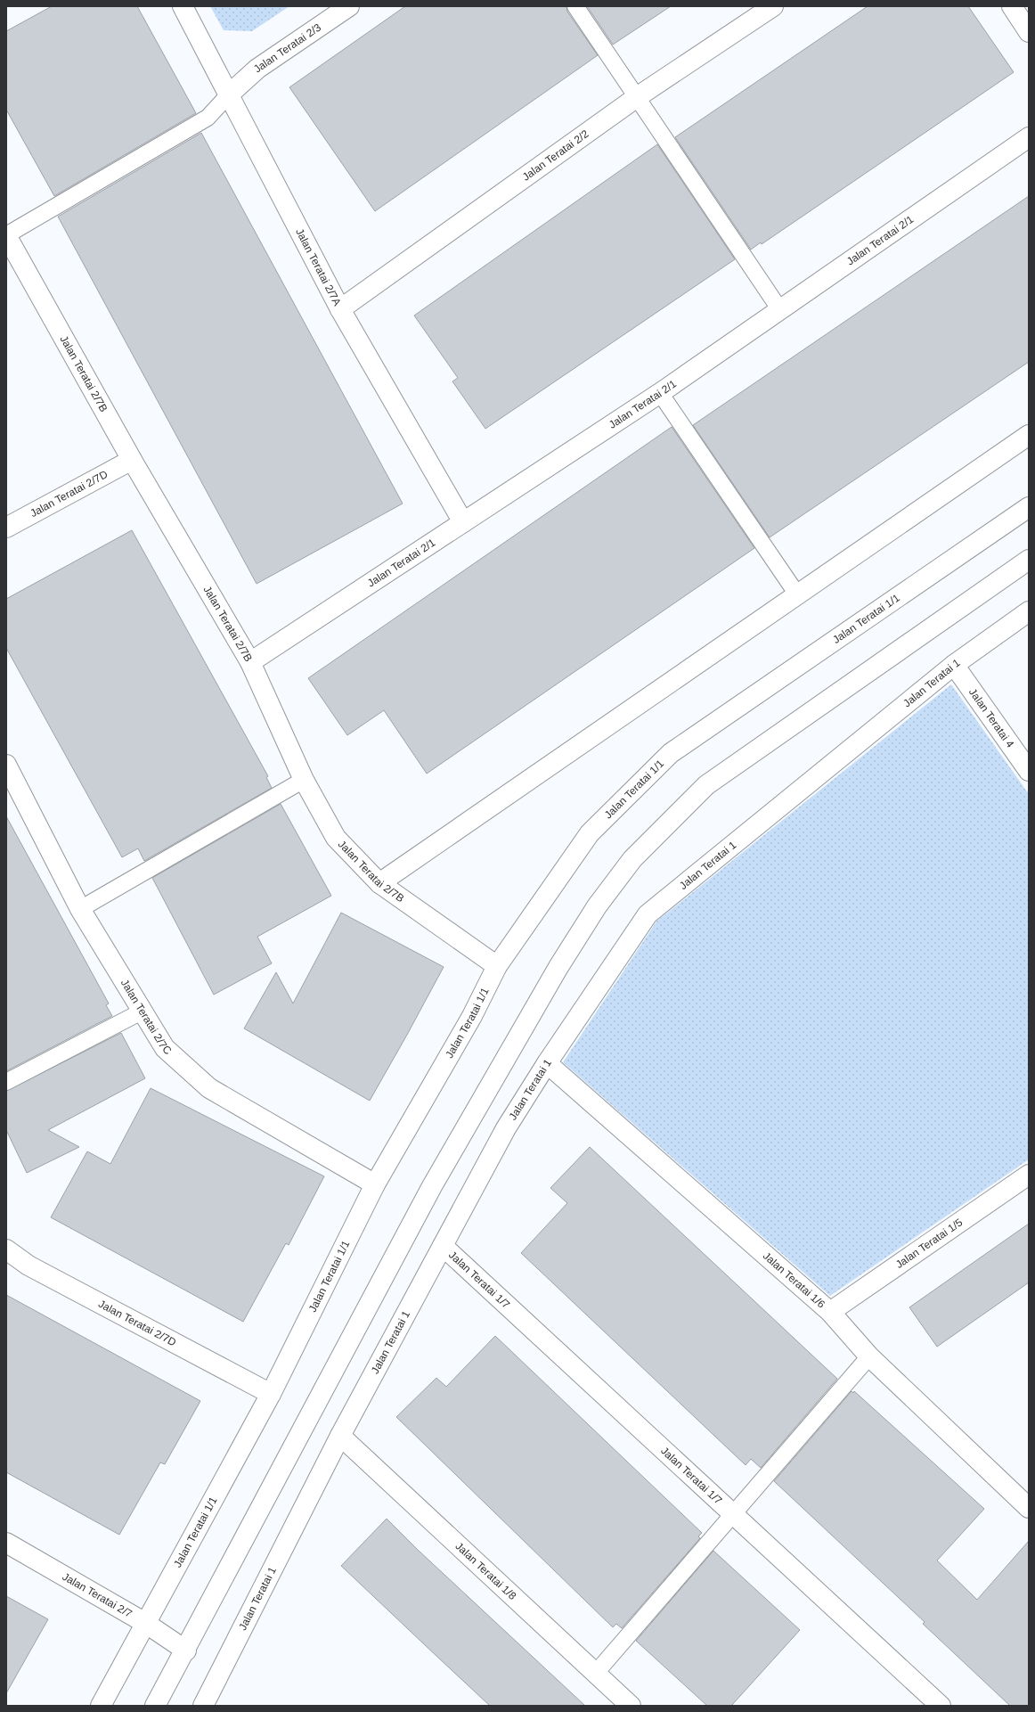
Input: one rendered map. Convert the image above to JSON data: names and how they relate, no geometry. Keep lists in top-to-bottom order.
{
  "streets": {
    "street": [
      "Jalan Teratai 2/3",
      "Jalan Teratai 2/2",
      "Jalan Teratai 2/1",
      "Jalan Teratai 2/7A",
      "Jalan Teratai 2/7B",
      "Jalan Teratai 2/7D",
      "Jalan Teratai 1/1",
      "Jalan Teratai 1",
      "Jalan Teratai 4",
      "Jalan Teratai 2/7C",
      "Jalan Teratai 1/5",
      "Jalan Teratai 1/7",
      "Jalan Teratai 1/6",
      "Jalan Teratai 1/8",
      "Jalan Teratai 2/7"
    ]
  },
  "crossings": [
    ["Jalan Teratai 2/3", "Jalan Teratai 2/7A"],
    ["Jalan Teratai 2/2", "Jalan Teratai 2/7A"],
    ["Jalan Teratai 2/1", "Jalan Teratai 2/7A"],
    ["Jalan Teratai 2/1", "Jalan Teratai 2/7B"],
    ["Jalan Teratai 2/7B", "Jalan Teratai 2/7D"],
    ["Jalan Teratai 2/7B", "Jalan Teratai 1/1"],
    ["Jalan Teratai 2/7D", "Jalan Teratai 1/1"],
    ["Jalan Teratai 1/1", "Jalan Teratai 2/7C"],
    ["Jalan Teratai 1/1", "Jalan Teratai 2/7"],
    ["Jalan Teratai 1", "Jalan Teratai 4"],
    ["Jalan Teratai 1", "Jalan Teratai 1/7"],
    ["Jalan Teratai 1", "Jalan Teratai 1/6"],
    ["Jalan Teratai 1", "Jalan Teratai 1/8"],
    ["Jalan Teratai 1/5", "Jalan Teratai 1/6"]
  ]
}
